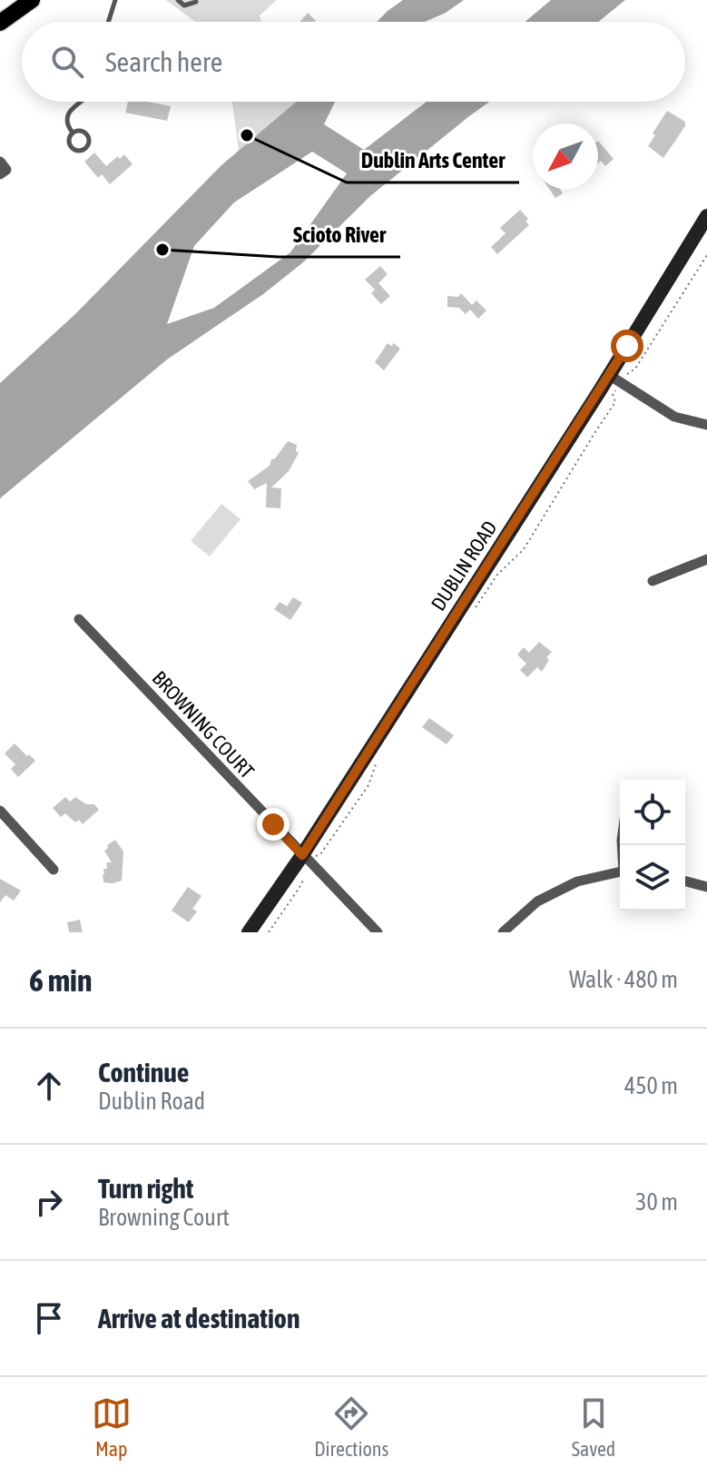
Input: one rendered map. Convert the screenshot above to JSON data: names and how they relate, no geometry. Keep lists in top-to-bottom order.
{
  "streets": {
    "main road": ["DUBLIN ROAD"],
    "street": ["BROWNING COURT"]
  },
  "crossings": [
    ["DUBLIN ROAD", "BROWNING COURT"]
  ],
  "places": ["Dublin Arts Center", "Scioto River"],
  "north": "bottom left",
  "page": {
    "search": "Search here",
    "heading": ["6 min", "Walk · 480 m"],
    "list": [
      ["Continue", "Dublin Road", "450 m"],
      ["Turn right", "Browning Court", "30 m"],
      "Arrive at destination"
    ],
    "nav": ["Map", "Directions", "Saved"]
  }
}
